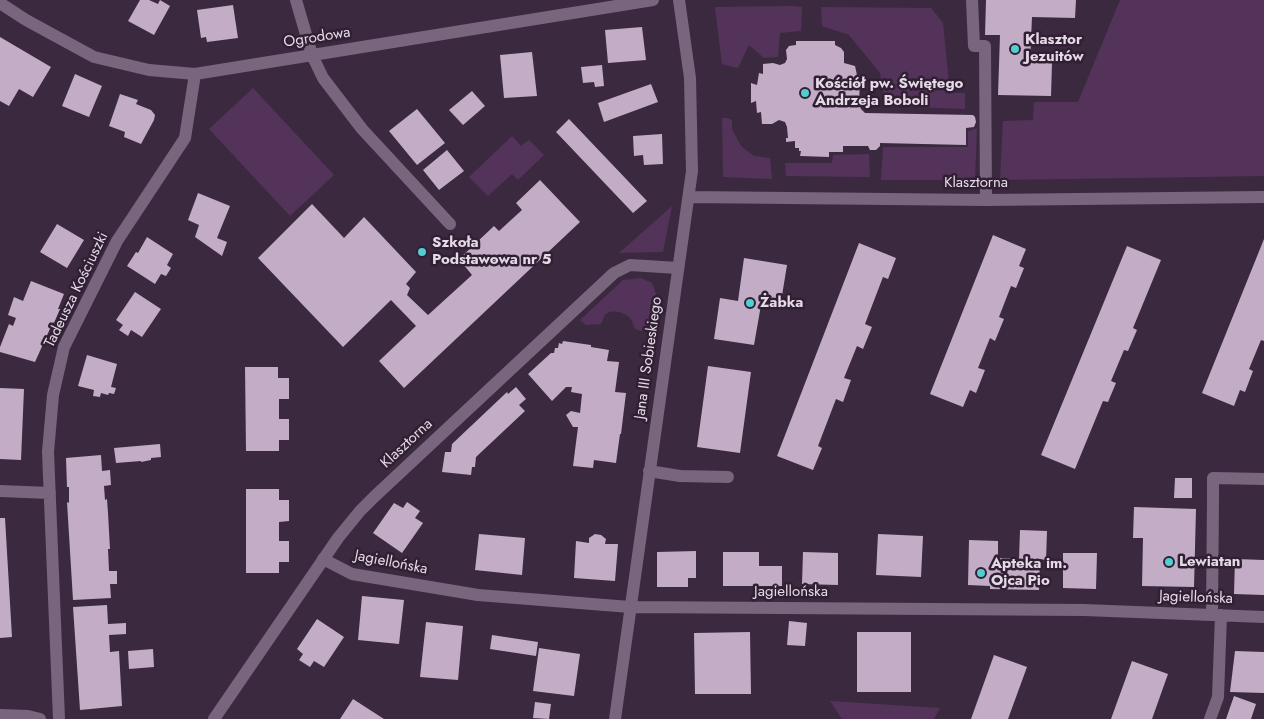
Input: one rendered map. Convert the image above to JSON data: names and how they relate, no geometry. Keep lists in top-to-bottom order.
{
  "streets": {
    "street": [
      "Ogrodowa",
      "Klasztorna",
      "Tadeusza Kościuszki",
      "Jana III Sobieskiego",
      "Jagiellońska"
    ]
  },
  "crossings": [
    ["Ogrodowa", "Tadeusza Kościuszki"],
    ["Klasztorna", "Jana III Sobieskiego"],
    ["Klasztorna", "Jagiellońska"],
    ["Jana III Sobieskiego", "Jagiellońska"]
  ],
  "places": [
    "Klasztor Jezuitów",
    "Kościół pw. Świętego Andrzeja Boboli",
    "Szkoła Podstawowa nr 5",
    "Żabka",
    "Lewiatan",
    "Apteka im. Ojca Pio"
  ]
}
